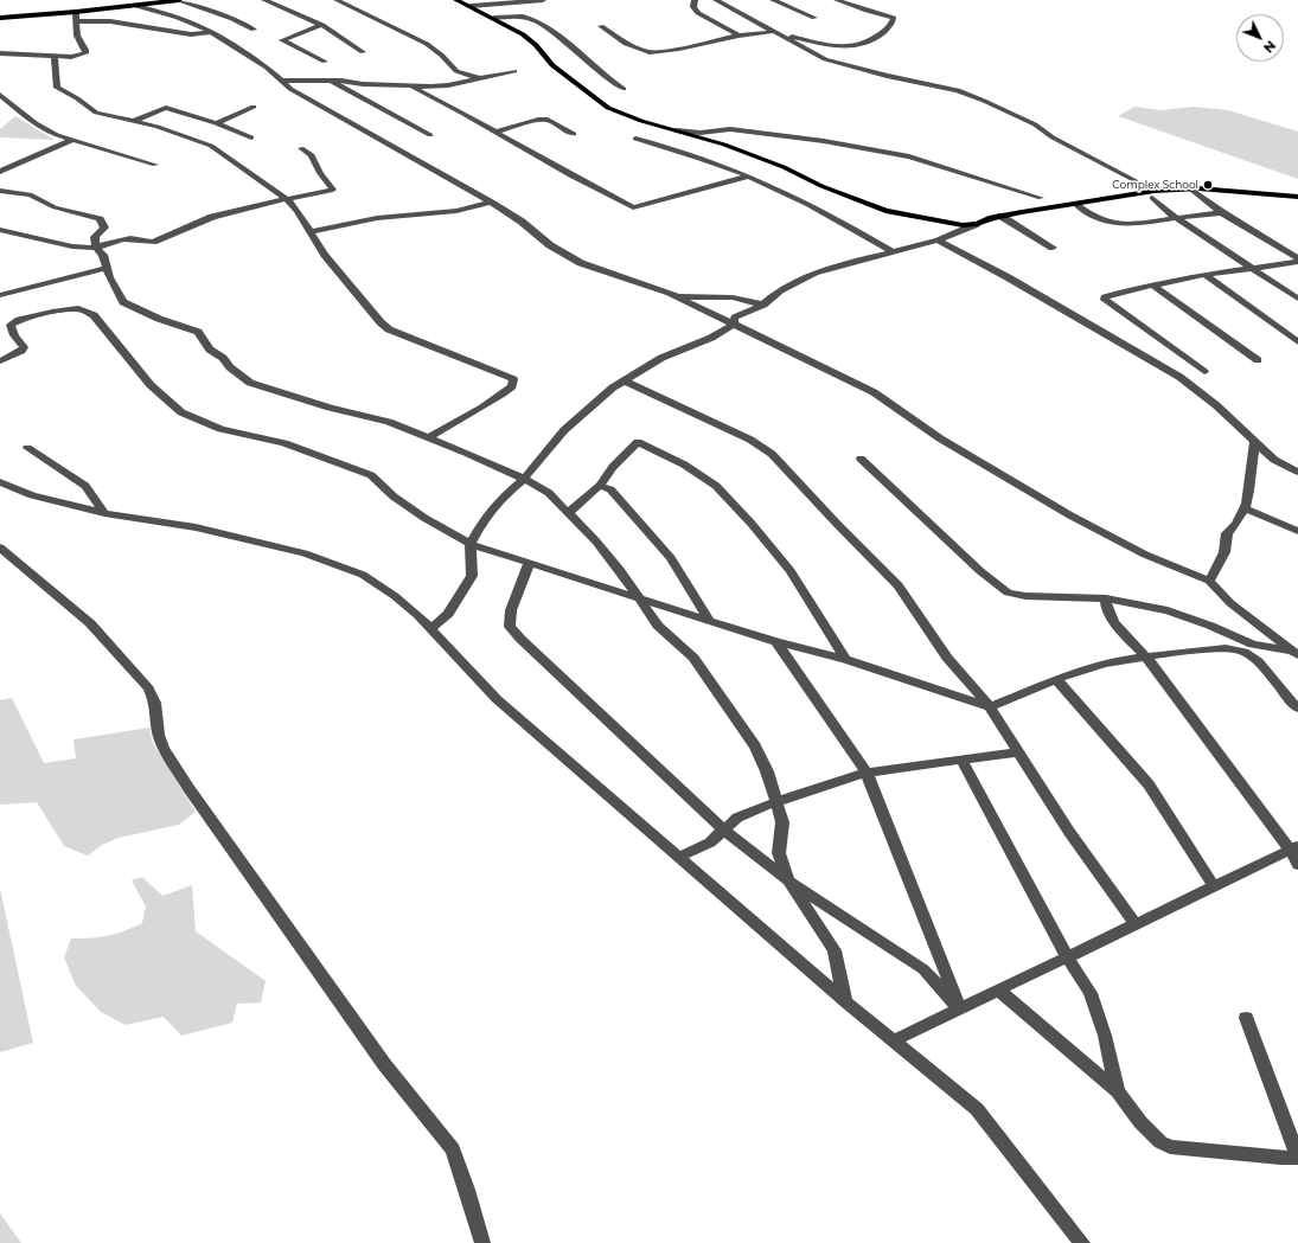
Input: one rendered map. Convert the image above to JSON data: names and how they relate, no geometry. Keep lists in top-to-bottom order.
{
  "places": ["Complex School"],
  "north": "bottom right"
}
